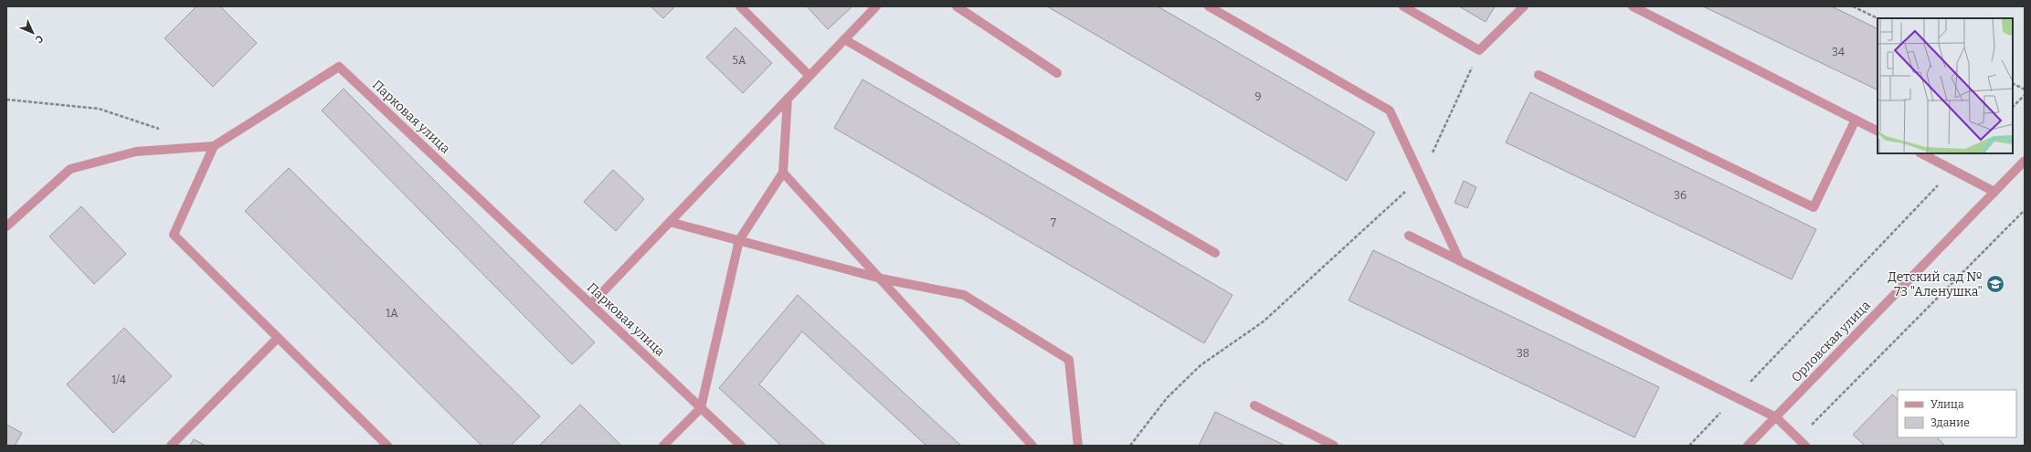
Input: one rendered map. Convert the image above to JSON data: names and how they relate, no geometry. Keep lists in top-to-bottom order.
{
  "streets": {
    "street": ["Парковая улица", "Орловская улица"]
  },
  "places": {
    "school or university": ["Детский сад № 73 \"Аленушка\""]
  },
  "house_numbers": [
    "34",
    "5А",
    "9",
    "36",
    "7",
    "1А",
    "38",
    "1/4"
  ],
  "legend": ["Улица", "Здание"],
  "north": "bottom right"
}
